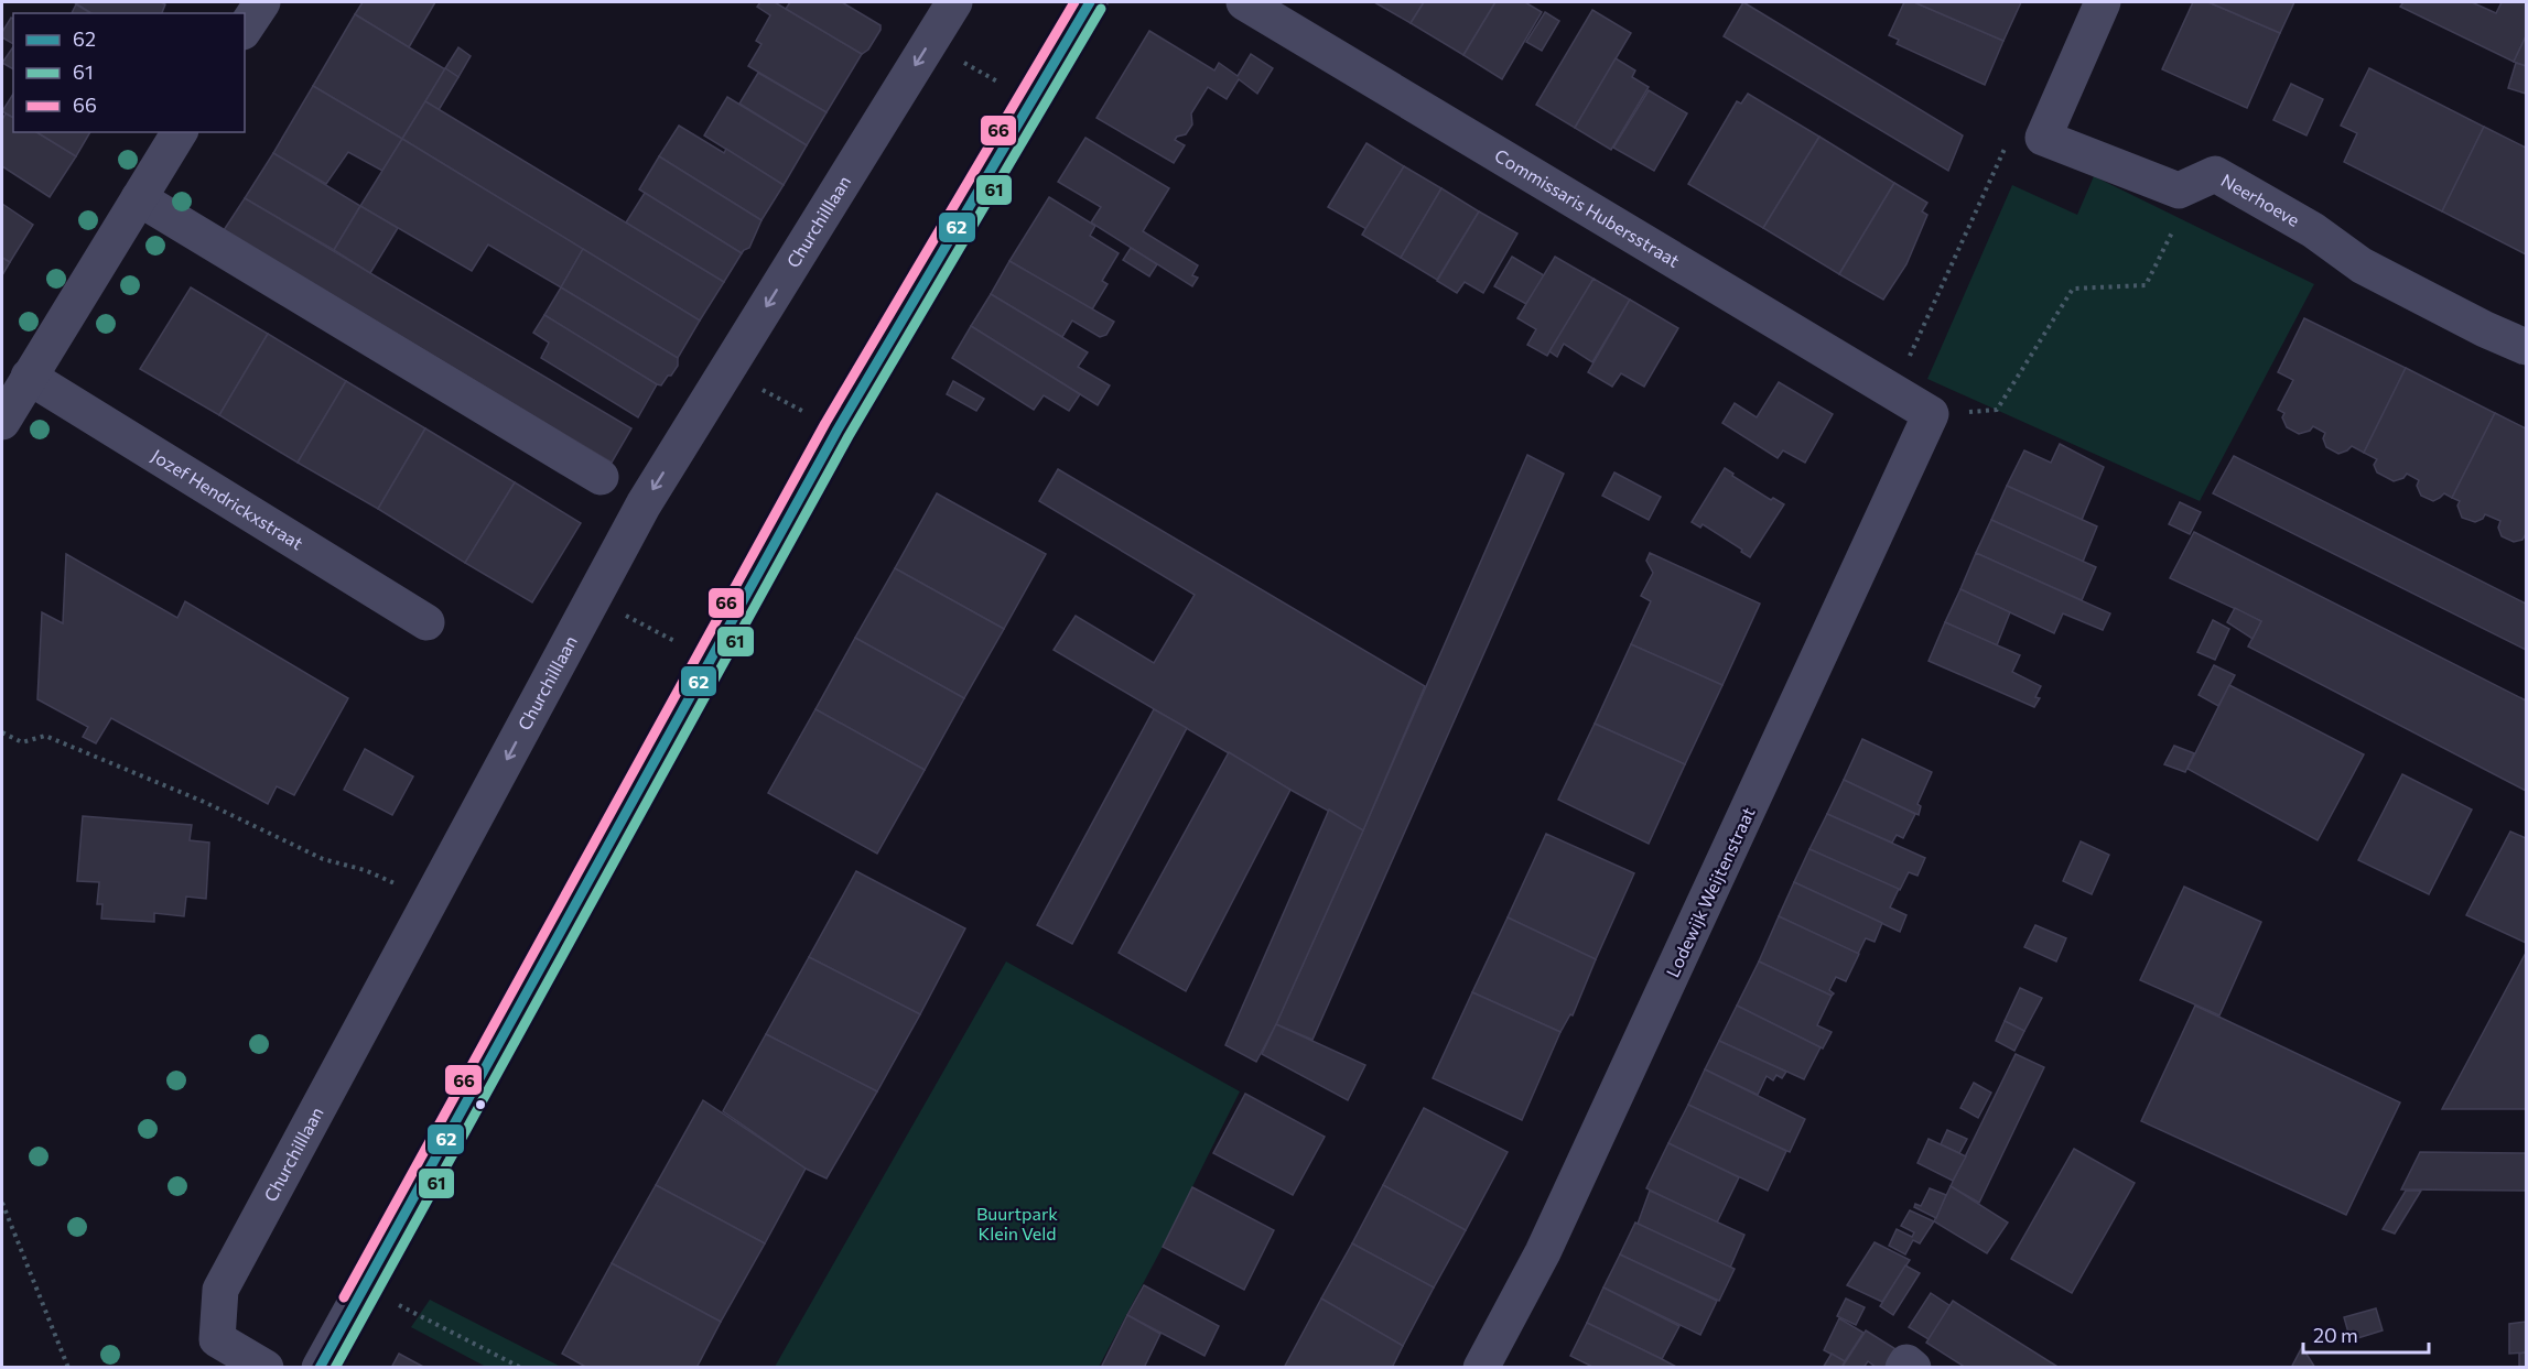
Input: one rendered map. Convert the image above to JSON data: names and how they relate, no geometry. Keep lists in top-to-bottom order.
{
  "streets": {
    "street": [
      "Neerhoeve",
      "Commissaris Hubersstraat",
      "Churchilllaan",
      "Jozef Hendrickxstraat",
      "Lodewijk Weijtenstraat"
    ]
  },
  "crossings": [
    ["Commissaris Hubersstraat", "Lodewijk Weijtenstraat"]
  ],
  "parks": ["Buurtpark Klein Veld"],
  "lines": ["transit line 62", "transit line 66", "transit line 61"],
  "legend": ["62", "61", "66"],
  "scale_bar": "20 m"
}
